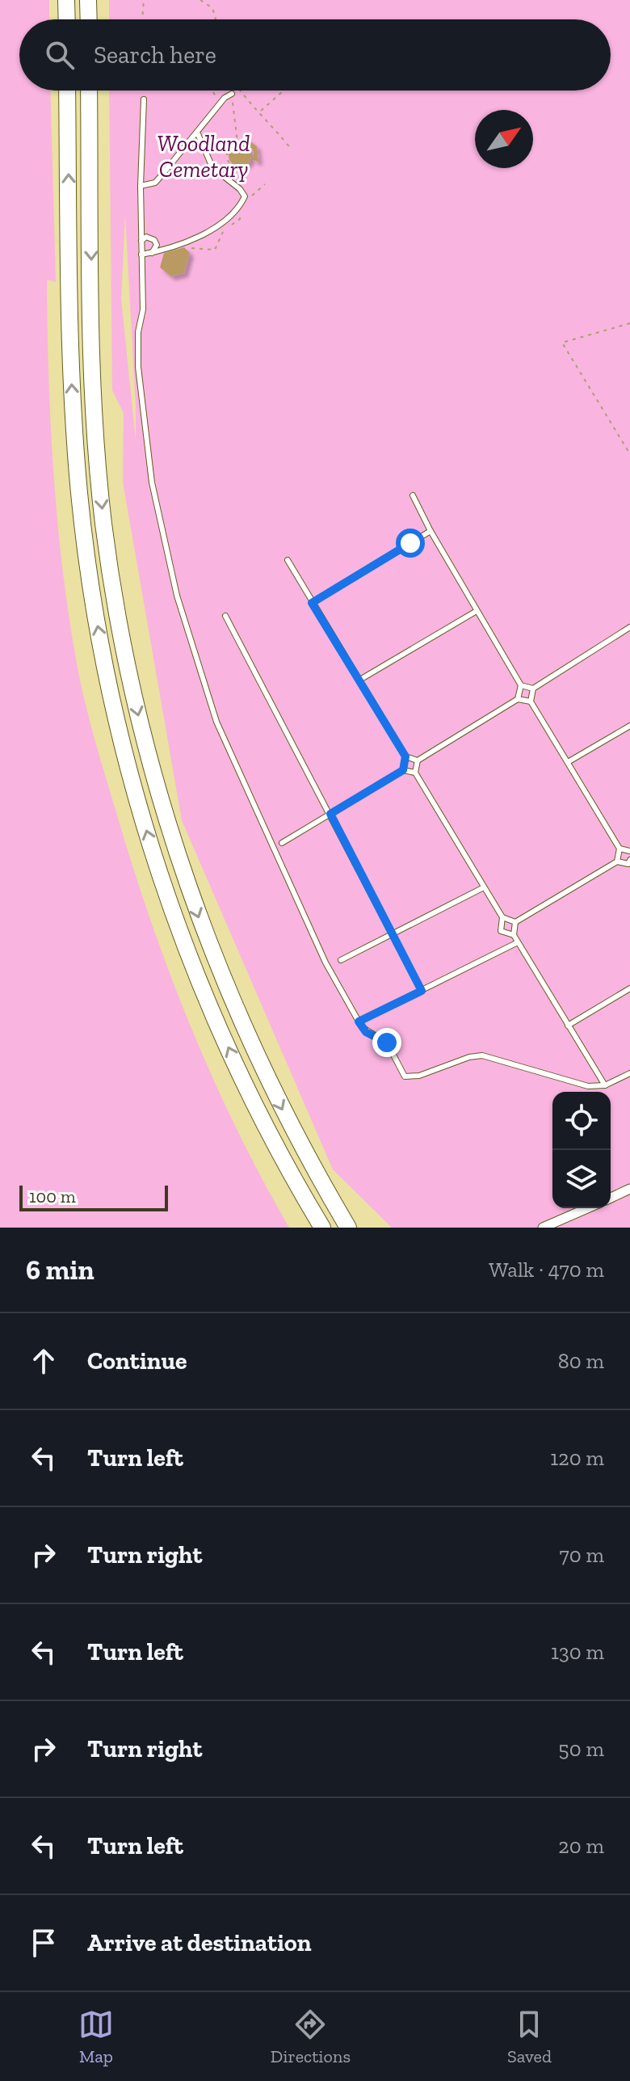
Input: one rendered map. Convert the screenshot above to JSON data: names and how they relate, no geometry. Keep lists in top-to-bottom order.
{
  "parks": ["Woodland Cemetary"],
  "scale_bar": "100 m",
  "north": "top right",
  "page": {
    "search": "Search here",
    "scale": "100 m",
    "heading": ["6 min", "Walk · 470 m"],
    "list": [
      ["Continue", "80 m"],
      ["Turn left", "120 m"],
      ["Turn right", "70 m"],
      ["Turn left", "130 m"],
      ["Turn right", "50 m"],
      ["Turn left", "20 m"],
      "Arrive at destination"
    ],
    "nav": ["Map", "Directions", "Saved"]
  }
}
